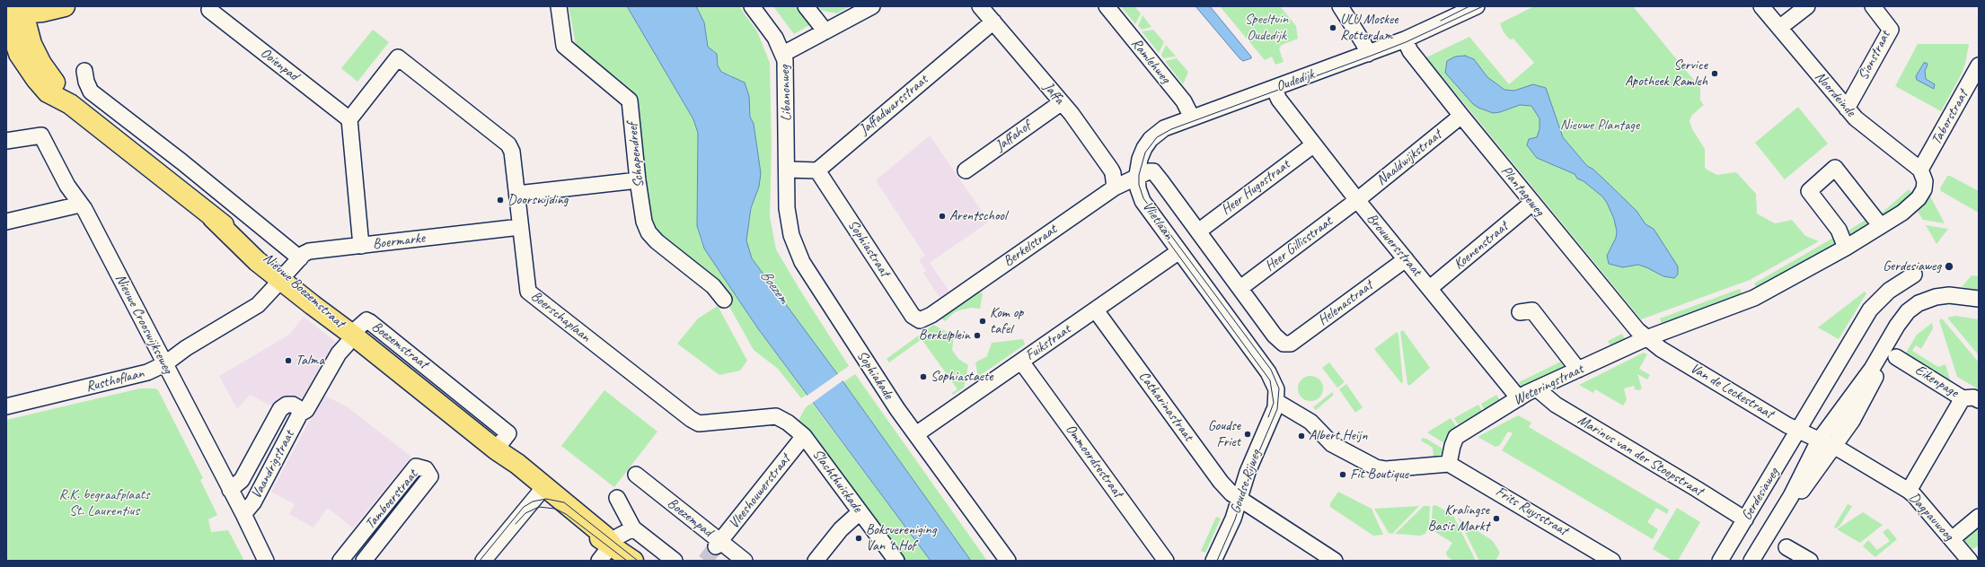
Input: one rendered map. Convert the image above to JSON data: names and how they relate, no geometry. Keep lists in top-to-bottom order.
{
  "streets": {
    "main road": ["Nieuwe Boezemstraat", "Boezemstraat"],
    "street": [
      "Sionstraat",
      "Ramlehweg",
      "Ooienpad",
      "Oudedijk",
      "Libanonweg",
      "Jaffa",
      "Noordeinde",
      "Jaffadwarsstraat",
      "Taborstraat",
      "Jaffahof",
      "Schapendreef",
      "Naaldwijkstraat",
      "Heer Hugostraat",
      "Plantageweg",
      "Vlietlaan",
      "Boermarke",
      "Heer Gillisstraat",
      "Brouwersstraat",
      "Berkelstraat",
      "Koenenstraat",
      "Sophiastraat",
      "Helenastraat",
      "Boerschaplaan",
      "Nieuwe Crooswijkseweg",
      "Fuikstraat",
      "Sophiakade",
      "Rusthoflaan",
      "Eikenpage",
      "Weteringstraat",
      "Van de Leckestraat",
      "Catharinastraat",
      "Marinus van der Stoepstraat",
      "Ommoordsestraat",
      "Vaandrigstraat",
      "Slachthuiskade",
      "Goudse Rijweg",
      "Vleeshouwerstraat",
      "Gerdesiaweg",
      "Tamboerstraat",
      "Frits Ruysstraat",
      "Dagpauwoog",
      "Boezempad"
    ]
  },
  "crossings": [
    ["Sionstraat", "Noordeinde"],
    ["Ramlehweg", "Oudedijk"],
    ["Ooienpad", "Boerschaplaan"],
    ["Oudedijk", "Plantageweg"],
    ["Oudedijk", "Vlietlaan"],
    ["Oudedijk", "Brouwersstraat"],
    ["Oudedijk", "Berkelstraat"],
    ["Libanonweg", "Sophiakade"],
    ["Jaffa", "Jaffadwarsstraat"],
    ["Jaffa", "Jaffahof"],
    ["Jaffa", "Berkelstraat"],
    ["Noordeinde", "Taborstraat"],
    ["Noordeinde", "Weteringstraat"],
    ["Jaffadwarsstraat", "Sophiastraat"],
    ["Taborstraat", "Weteringstraat"],
    ["Naaldwijkstraat", "Plantageweg"],
    ["Naaldwijkstraat", "Heer Gillisstraat"],
    ["Naaldwijkstraat", "Brouwersstraat"],
    ["Heer Hugostraat", "Vlietlaan"],
    ["Heer Hugostraat", "Brouwersstraat"],
    ["Plantageweg", "Koenenstraat"],
    ["Plantageweg", "Weteringstraat"],
    ["Plantageweg", "Van de Leckestraat"],
    ["Vlietlaan", "Heer Gillisstraat"],
    ["Vlietlaan", "Berkelstraat"],
    ["Vlietlaan", "Helenastraat"],
    ["Vlietlaan", "Fuikstraat"],
    ["Vlietlaan", "Goudse Rijweg"],
    ["Boermarke", "Nieuwe Boezemstraat"],
    ["Boermarke", "Boerschaplaan"],
    ["Boermarke", "Rusthoflaan"],
    ["Heer Gillisstraat", "Brouwersstraat"],
    ["Brouwersstraat", "Koenenstraat"],
    ["Brouwersstraat", "Helenastraat"],
    ["Brouwersstraat", "Weteringstraat"],
    ["Berkelstraat", "Sophiastraat"],
    ["Nieuwe Boezemstraat", "Boezemstraat"],
    ["Nieuwe Boezemstraat", "Rusthoflaan"],
    ["Nieuwe Boezemstraat", "Vaandrigstraat"],
    ["Boerschaplaan", "Slachthuiskade"],
    ["Nieuwe Crooswijkseweg", "Rusthoflaan"],
    ["Nieuwe Crooswijkseweg", "Vaandrigstraat"],
    ["Fuikstraat", "Sophiakade"],
    ["Fuikstraat", "Catharinastraat"],
    ["Fuikstraat", "Ommoordsestraat"],
    ["Boezemstraat", "Vaandrigstraat"],
    ["Weteringstraat", "Van de Leckestraat"],
    ["Weteringstraat", "Marinus van der Stoepstraat"],
    ["Weteringstraat", "Frits Ruysstraat"],
    ["Van de Leckestraat", "Gerdesiaweg"],
    ["Van de Leckestraat", "Dagpauwoog"],
    ["Catharinastraat", "Goudse Rijweg"],
    ["Marinus van der Stoepstraat", "Gerdesiaweg"],
    ["Slachthuiskade", "Vleeshouwerstraat"],
    ["Vleeshouwerstraat", "Boezempad"],
    ["Gerdesiaweg", "Dagpauwoog"]
  ],
  "water": ["Boezem"],
  "parks": ["Speeltuin Oudedijk", "Nieuwe Plantage", "R.K. begraafplaats St. Laurentius"],
  "places": [
    "ULU Moskee Rotterdam",
    "Service Apotheek Ramleh",
    "Doorsnijding",
    "Arentschool",
    "Gerdesiaweg",
    "Kom op tafel",
    "Berkelplein",
    "Talma",
    "Sophiastaete",
    "Goudse Friet",
    "Albert Heijn",
    "Fit Boutique",
    "Kralingse Basis Markt",
    "Boksvereniging Van 't Hof"
  ]
}
